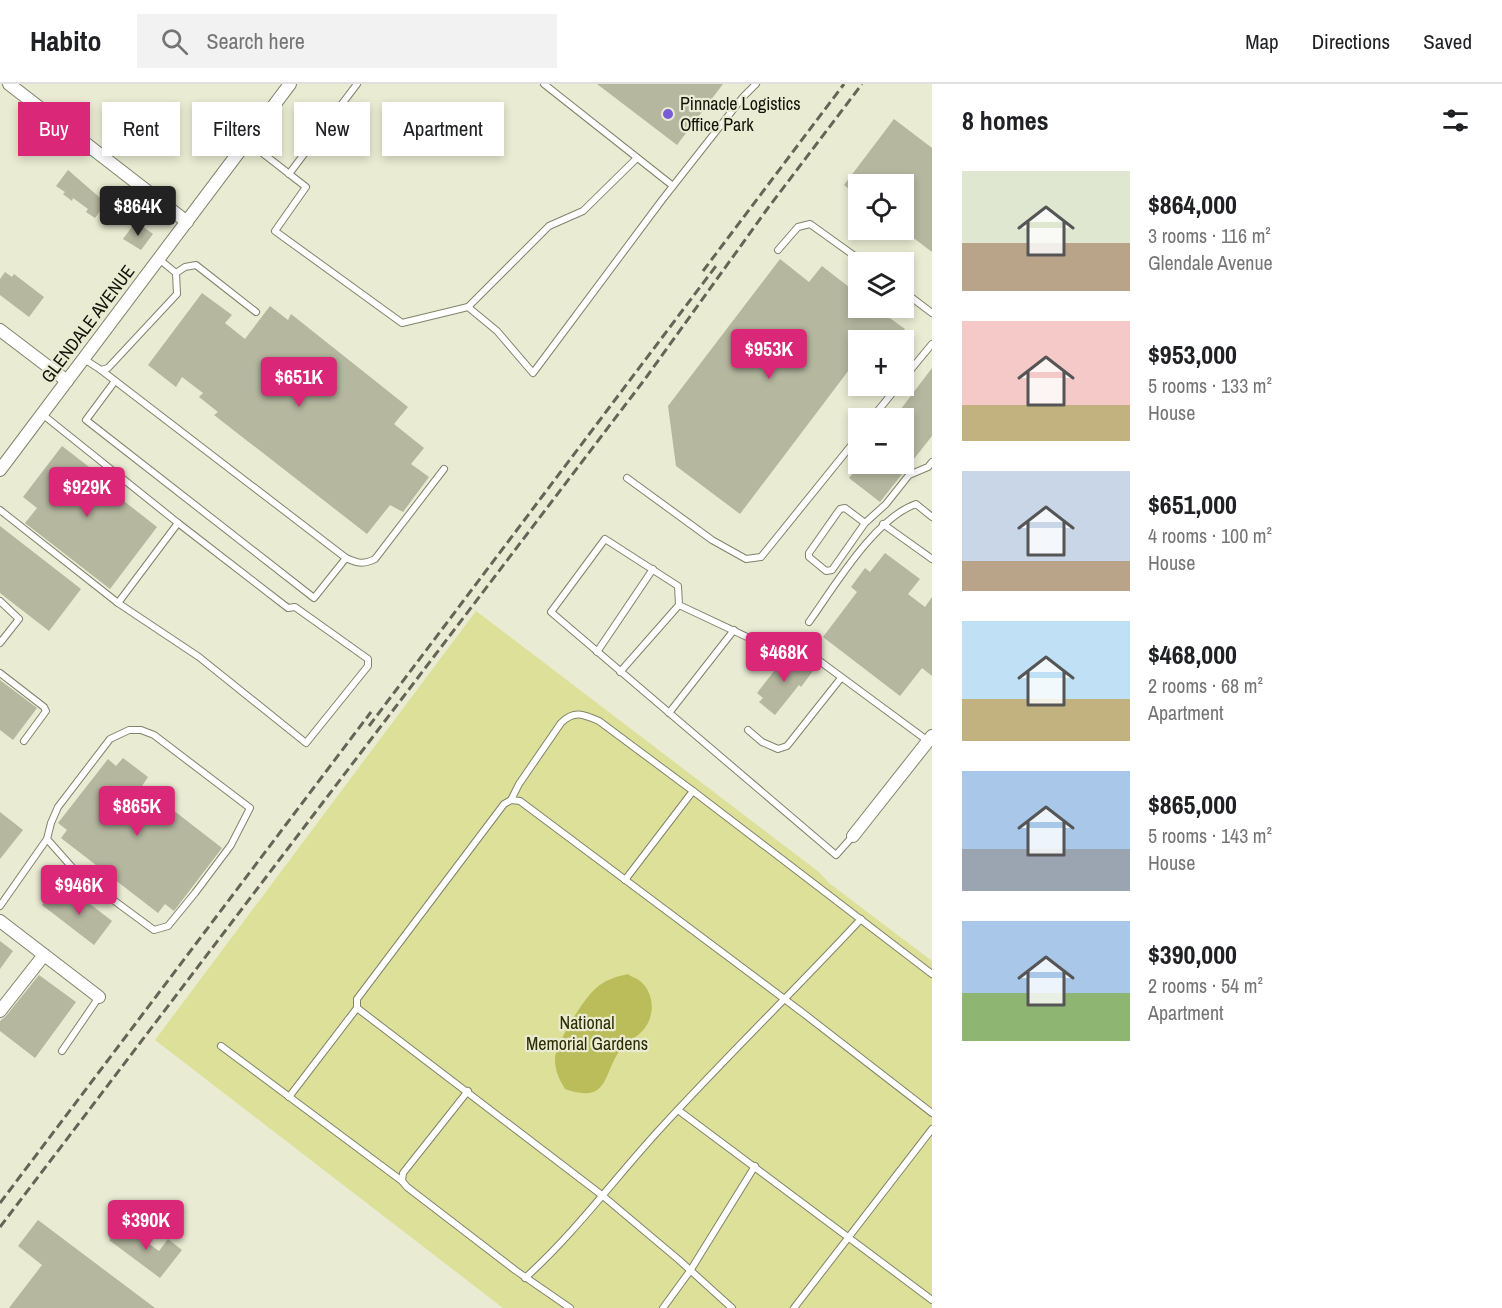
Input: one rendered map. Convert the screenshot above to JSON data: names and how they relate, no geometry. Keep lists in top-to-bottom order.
{
  "streets": {
    "street": ["GLENDALE AVENUE"]
  },
  "parks": ["National Memorial Gardens"],
  "places": ["Pinnacle Logistics Office Park"],
  "page": {
    "header": "Habito",
    "search": "Search here",
    "nav": ["Map", "Directions", "Saved"],
    "heading": "8 homes",
    "chip": [
      "Buy",
      "Rent",
      "Filters",
      "New",
      "Apartment"
    ],
    "list": [
      {
        "name": "$864,000",
        "note": "3 rooms · 116 m² · Glendale Avenue"
      },
      {
        "name": "$953,000",
        "note": "5 rooms · 133 m² · House"
      },
      {
        "name": "$651,000",
        "note": "4 rooms · 100 m² · House"
      },
      {
        "name": "$468,000",
        "note": "2 rooms · 68 m² · Apartment"
      },
      {
        "name": "$865,000",
        "note": "5 rooms · 143 m² · House"
      },
      {
        "name": "$390,000",
        "note": "2 rooms · 54 m² · Apartment"
      }
    ],
    "map_buttons": ["+", "−"],
    "price": [
      "$864K",
      "$953K",
      "$651K",
      "$929K",
      "$468K",
      "$865K",
      "$946K",
      "$390K"
    ]
  }
}
